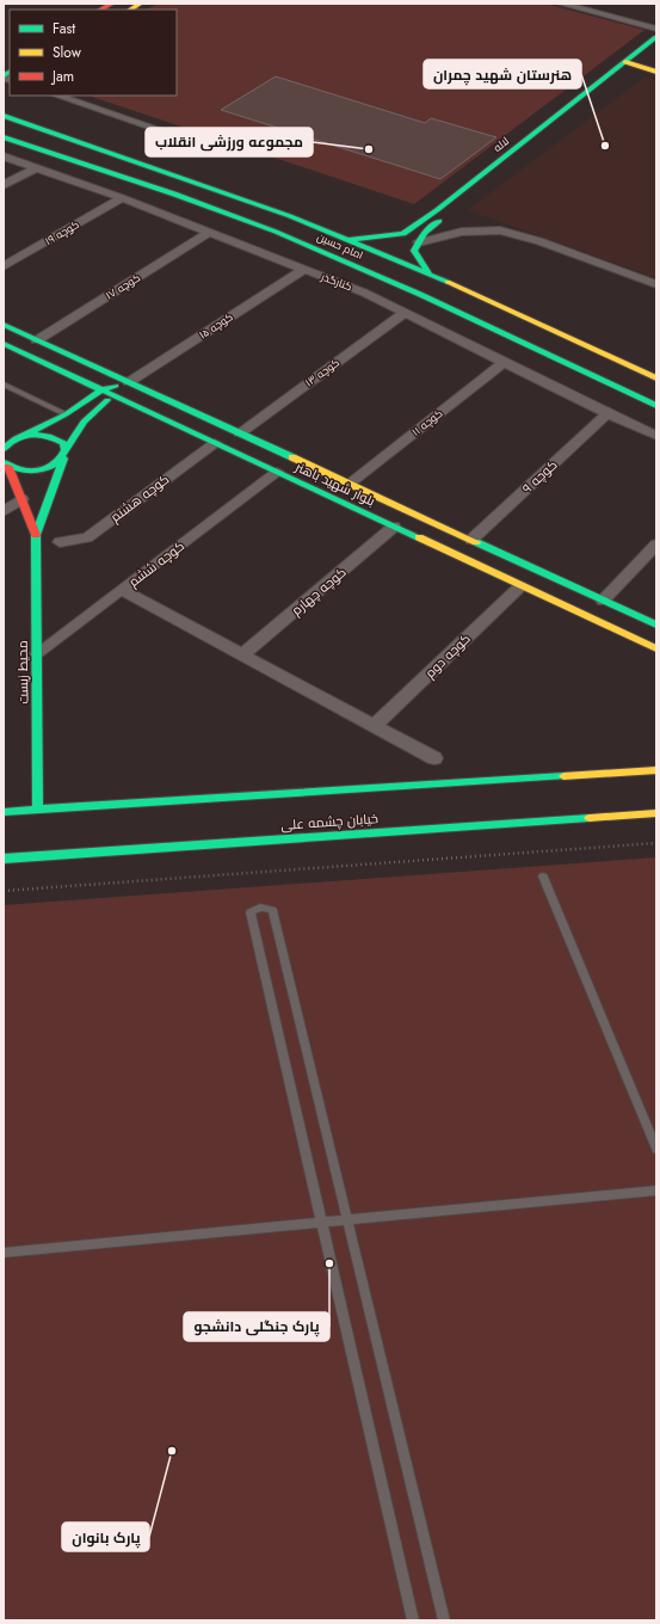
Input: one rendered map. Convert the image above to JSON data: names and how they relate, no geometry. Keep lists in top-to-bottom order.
{
  "streets": {
    "street": [
      "لاله",
      "کوچه ۱۹",
      "امام حسین",
      "کنارگذر",
      "کوچه ۱۷",
      "کوچه ۱۵",
      "کوچه ۱۳",
      "کوچه ۱۱",
      "کوچه ۹",
      "بلوار شهید باهنر",
      "کوچه هشتم",
      "کوچه ششم",
      "کوچه چهارم",
      "کوچه دوم",
      "محیط زیست",
      "خیابان چشمه علی"
    ]
  },
  "crossings": [
    ["لاله", "امام حسین"],
    ["کوچه ۱۹", "کنارگذر"],
    ["کنارگذر", "کوچه ۱۷"],
    ["کنارگذر", "کوچه ۱۵"],
    ["کنارگذر", "کوچه ۱۳"],
    ["کنارگذر", "کوچه ۱۱"],
    ["کنارگذر", "کوچه ۹"],
    ["کوچه ۱۷", "بلوار شهید باهنر"],
    ["کوچه ۱۵", "بلوار شهید باهنر"],
    ["کوچه ۱۵", "محیط زیست"],
    ["کوچه ۱۳", "بلوار شهید باهنر"],
    ["کوچه ۱۱", "بلوار شهید باهنر"],
    ["کوچه ۹", "بلوار شهید باهنر"],
    ["بلوار شهید باهنر", "کوچه هشتم"],
    ["بلوار شهید باهنر", "کوچه ششم"],
    ["بلوار شهید باهنر", "کوچه چهارم"],
    ["بلوار شهید باهنر", "کوچه دوم"],
    ["بلوار شهید باهنر", "محیط زیست"],
    ["کوچه ششم", "محیط زیست"]
  ],
  "places": [
    "هنرستان شهید چمران",
    "مجموعه ورزشی انقلاب",
    "پارک جنگلی دانشجو",
    "پارک بانوان"
  ],
  "legend": ["Fast", "Slow", "Jam"]
}
